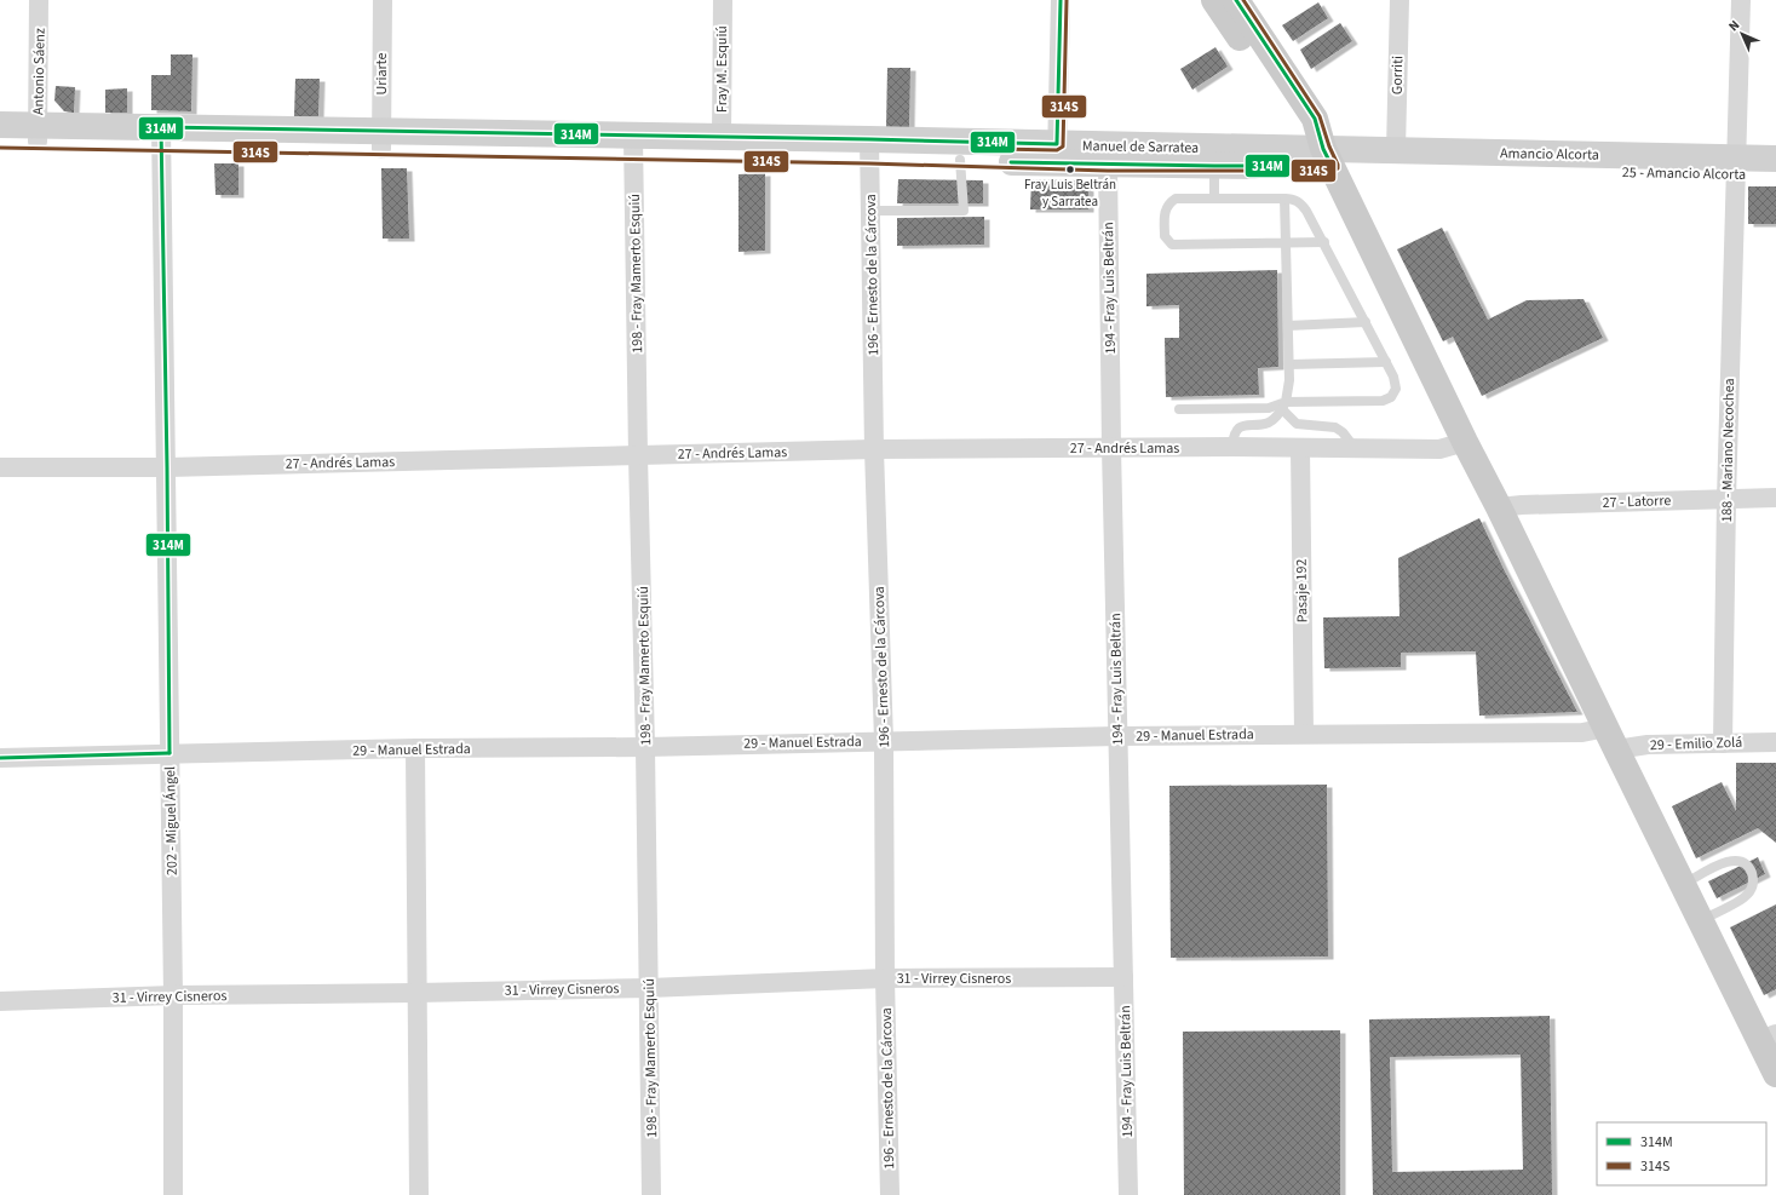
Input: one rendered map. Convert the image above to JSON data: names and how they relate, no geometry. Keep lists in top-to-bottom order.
{
  "streets": {
    "main road": ["Manuel de Sarratea", "Amancio Alcorta", "25 - Amancio Alcorta"],
    "street": [
      "Fray M. Esquiú",
      "Antonio Sáenz",
      "Uriarte",
      "Gorriti",
      "198 - Fray Mamerto Esquiú",
      "196 - Ernesto de la Cárcova",
      "194 - Fray Luis Beltrán",
      "27 - Andrés Lamas",
      "188 - Mariano Necochea",
      "27 - Latorre",
      "Pasaje 192",
      "29 - Manuel Estrada",
      "29 - Emilio Zolá",
      "202 - Miguel Ángel",
      "31 - Virrey Cisneros"
    ]
  },
  "crossings": [
    ["Fray M. Esquiú", "Manuel de Sarratea"],
    ["Antonio Sáenz", "Manuel de Sarratea"],
    ["Uriarte", "Manuel de Sarratea"],
    ["Gorriti", "Amancio Alcorta"],
    ["Manuel de Sarratea", "Amancio Alcorta"],
    ["Manuel de Sarratea", "25 - Amancio Alcorta"],
    ["Manuel de Sarratea", "198 - Fray Mamerto Esquiú"],
    ["Manuel de Sarratea", "196 - Ernesto de la Cárcova"],
    ["Manuel de Sarratea", "202 - Miguel Ángel"],
    ["Amancio Alcorta", "25 - Amancio Alcorta"],
    ["Amancio Alcorta", "188 - Mariano Necochea"],
    ["25 - Amancio Alcorta", "188 - Mariano Necochea"],
    ["198 - Fray Mamerto Esquiú", "27 - Andrés Lamas"],
    ["198 - Fray Mamerto Esquiú", "29 - Manuel Estrada"],
    ["198 - Fray Mamerto Esquiú", "31 - Virrey Cisneros"],
    ["196 - Ernesto de la Cárcova", "27 - Andrés Lamas"],
    ["196 - Ernesto de la Cárcova", "29 - Manuel Estrada"],
    ["196 - Ernesto de la Cárcova", "31 - Virrey Cisneros"],
    ["194 - Fray Luis Beltrán", "27 - Andrés Lamas"],
    ["194 - Fray Luis Beltrán", "29 - Manuel Estrada"],
    ["194 - Fray Luis Beltrán", "31 - Virrey Cisneros"],
    ["27 - Andrés Lamas", "Pasaje 192"],
    ["27 - Andrés Lamas", "202 - Miguel Ángel"],
    ["188 - Mariano Necochea", "27 - Latorre"],
    ["188 - Mariano Necochea", "29 - Emilio Zolá"],
    ["Pasaje 192", "29 - Manuel Estrada"],
    ["29 - Manuel Estrada", "29 - Emilio Zolá"],
    ["29 - Manuel Estrada", "202 - Miguel Ángel"],
    ["202 - Miguel Ángel", "31 - Virrey Cisneros"]
  ],
  "places": ["Fray Luis Beltrán y Sarratea"],
  "lines": ["transit line 314M", "transit line 314S"],
  "legend": ["314M", "314S"],
  "north": "top left"
}
